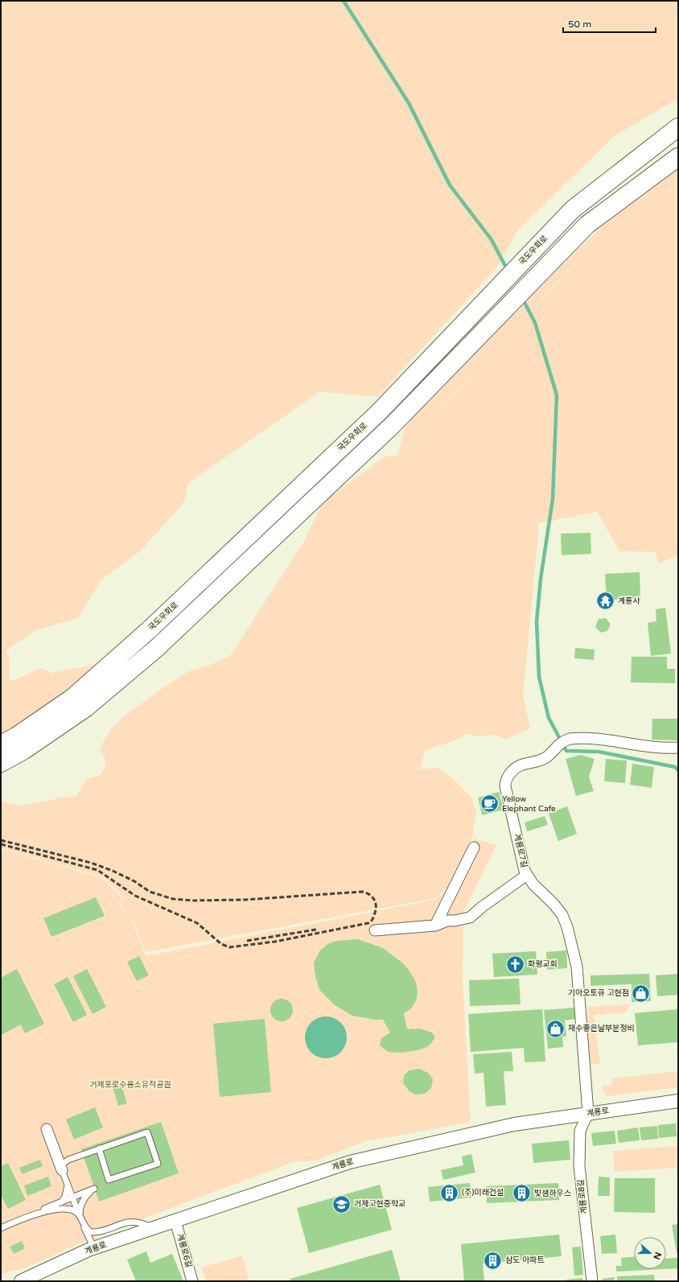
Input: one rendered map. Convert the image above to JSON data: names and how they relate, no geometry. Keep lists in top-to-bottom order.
{
  "streets": {
    "highway": ["국도우회로"],
    "street": [
      "계룡로7길",
      "계룡로",
      "계룡로8길",
      "계룡로6길"
    ]
  },
  "crossings": [
    ["계룡로7길", "계룡로"],
    ["계룡로7길", "계룡로8길"],
    ["계룡로", "계룡로8길"],
    ["계룡로", "계룡로6길"]
  ],
  "parks": ["거제포로수용소유적공원"],
  "places": {
    "temple": ["계룡사"],
    "cafe": ["Yellow Elephant Cafe"],
    "church": ["화평교회"],
    "shop": ["기아오토큐 고현점", "재수좋은날부분정비"],
    "building": ["(주)미래건설", "빛샘하우스", "삼도 아파트"],
    "school or university": ["거제고현중학교"]
  },
  "scale_bar": "50 m",
  "north": "right"
}
